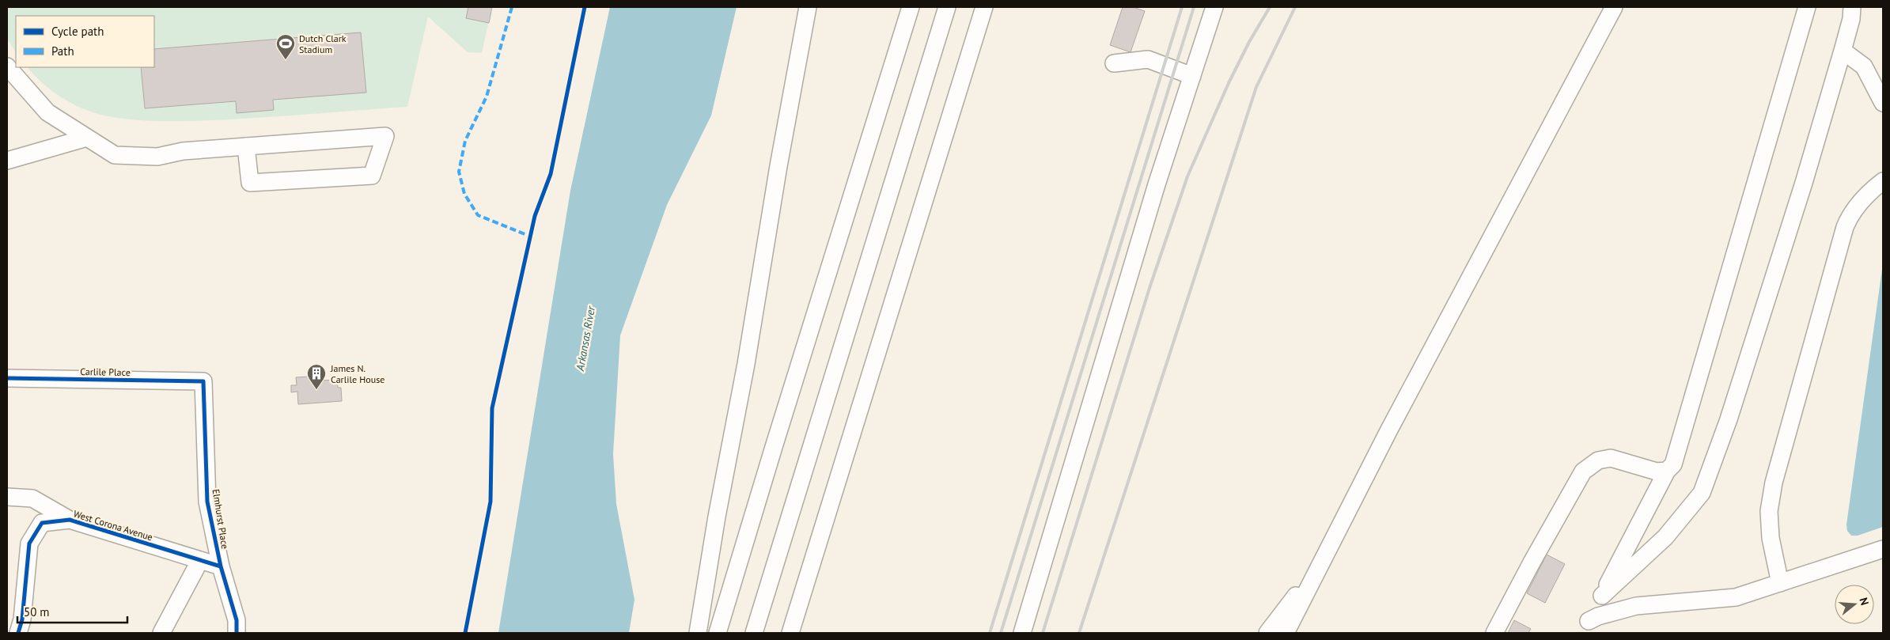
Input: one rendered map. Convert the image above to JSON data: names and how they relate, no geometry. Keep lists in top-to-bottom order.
{
  "streets": {
    "street": ["Carlile Place", "Elmhurst Place", "West Corona Avenue"]
  },
  "crossings": [
    ["Carlile Place", "Elmhurst Place"],
    ["Elmhurst Place", "West Corona Avenue"]
  ],
  "water": ["Arkansas River"],
  "places": {
    "sports": ["Dutch Clark Stadium"],
    "building": ["James N. Carlile House"]
  },
  "legend": ["Cycle path", "Path"],
  "scale_bar": "50 m",
  "north": "right"
}
